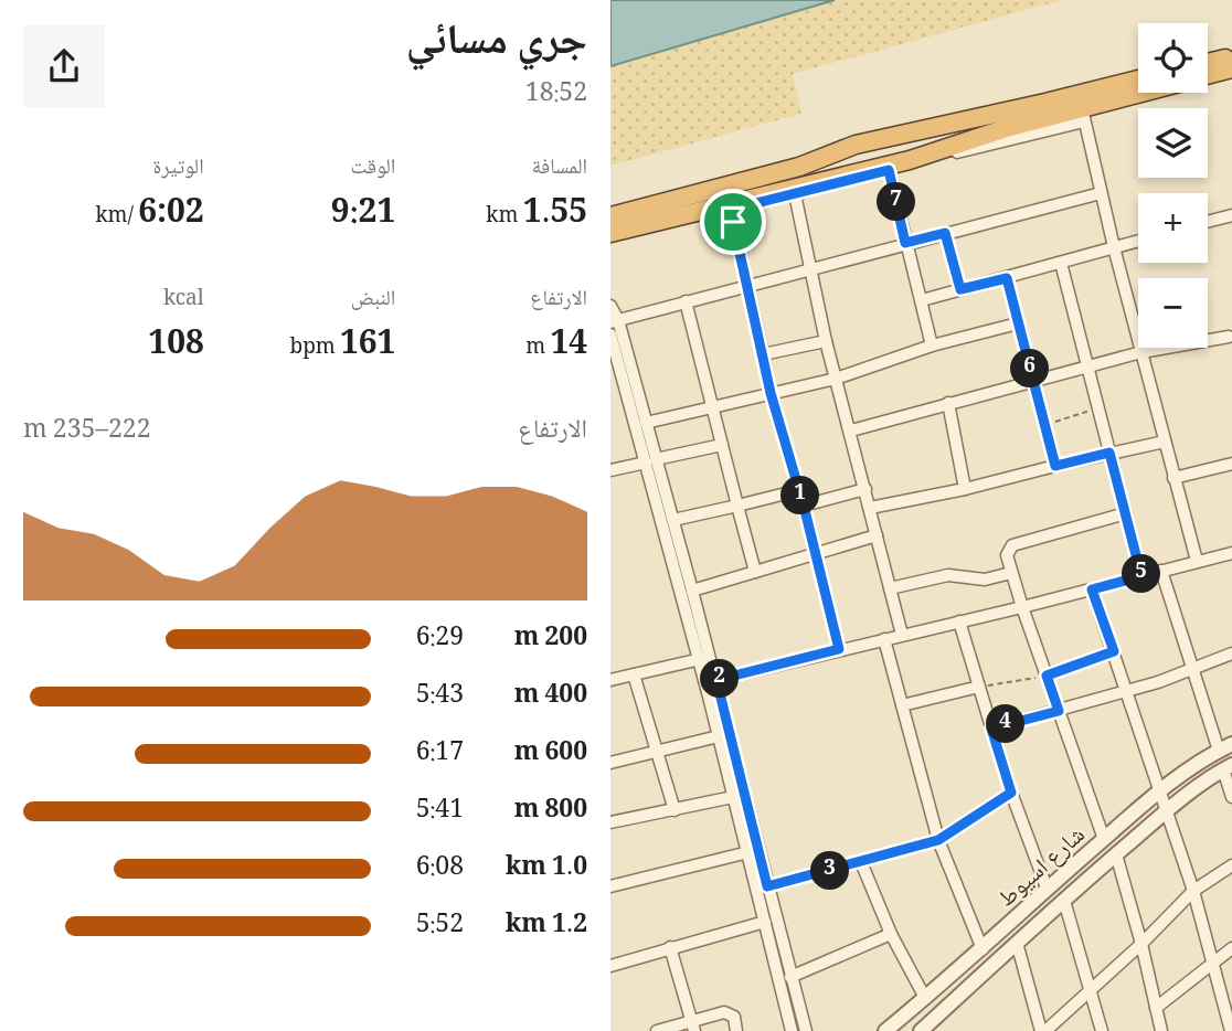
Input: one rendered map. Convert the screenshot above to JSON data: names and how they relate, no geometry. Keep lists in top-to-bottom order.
{
  "streets": {
    "street": ["شارع اسيوط"]
  },
  "page": {
    "heading": ["جري مسائي", "18:52"],
    "map_buttons": ["+", "−"],
    "stats": [
      ["المسافة", "1.55 km"],
      ["الوقت", "9:21"],
      ["الوتيرة", "6:02 /km"],
      ["الارتفاع", "14 m"],
      ["النبض", "161 bpm"],
      ["kcal", "108"]
    ],
    "pins": [
      "7",
      "6",
      "1",
      "5",
      "2",
      "4",
      "3"
    ],
    "chart": ["الارتفاع", "222–235 m"],
    "list": [
      {
        "name": "200 m",
        "note": "6:29"
      },
      {
        "name": "400 m",
        "note": "5:43"
      },
      {
        "name": "600 m",
        "note": "6:17"
      },
      {
        "name": "800 m",
        "note": "5:41"
      },
      {
        "name": "1.0 km",
        "note": "6:08"
      },
      {
        "name": "1.2 km",
        "note": "5:52"
      }
    ]
  }
}
